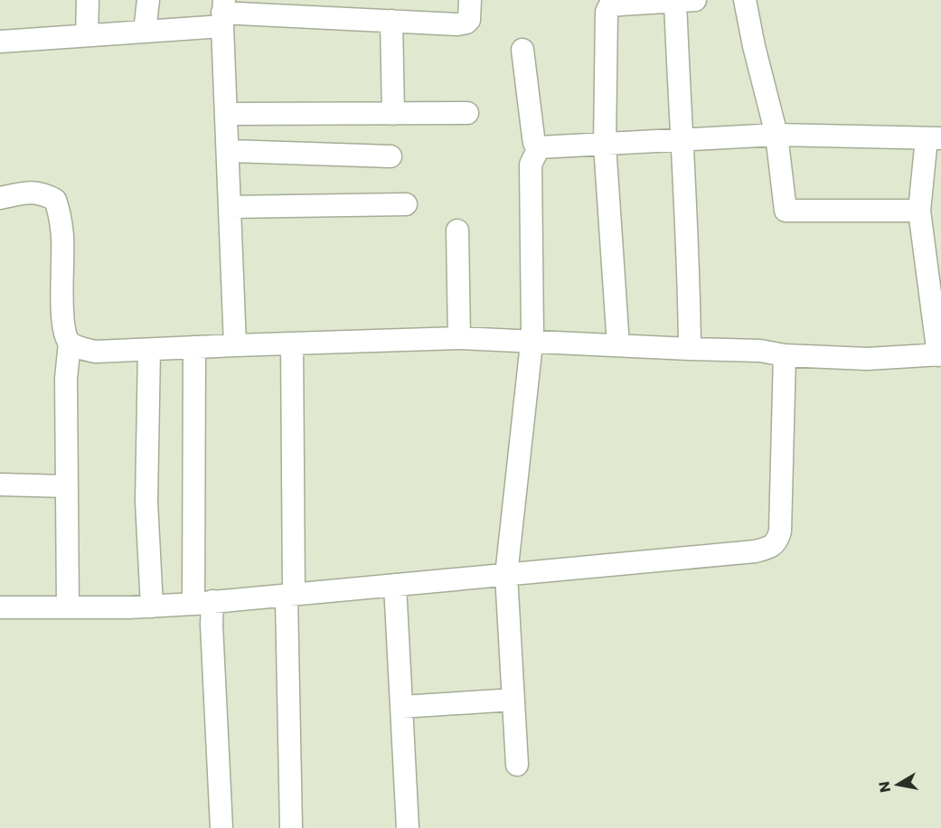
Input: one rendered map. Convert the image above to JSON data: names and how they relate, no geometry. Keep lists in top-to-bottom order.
{
  "north": "left"
}
